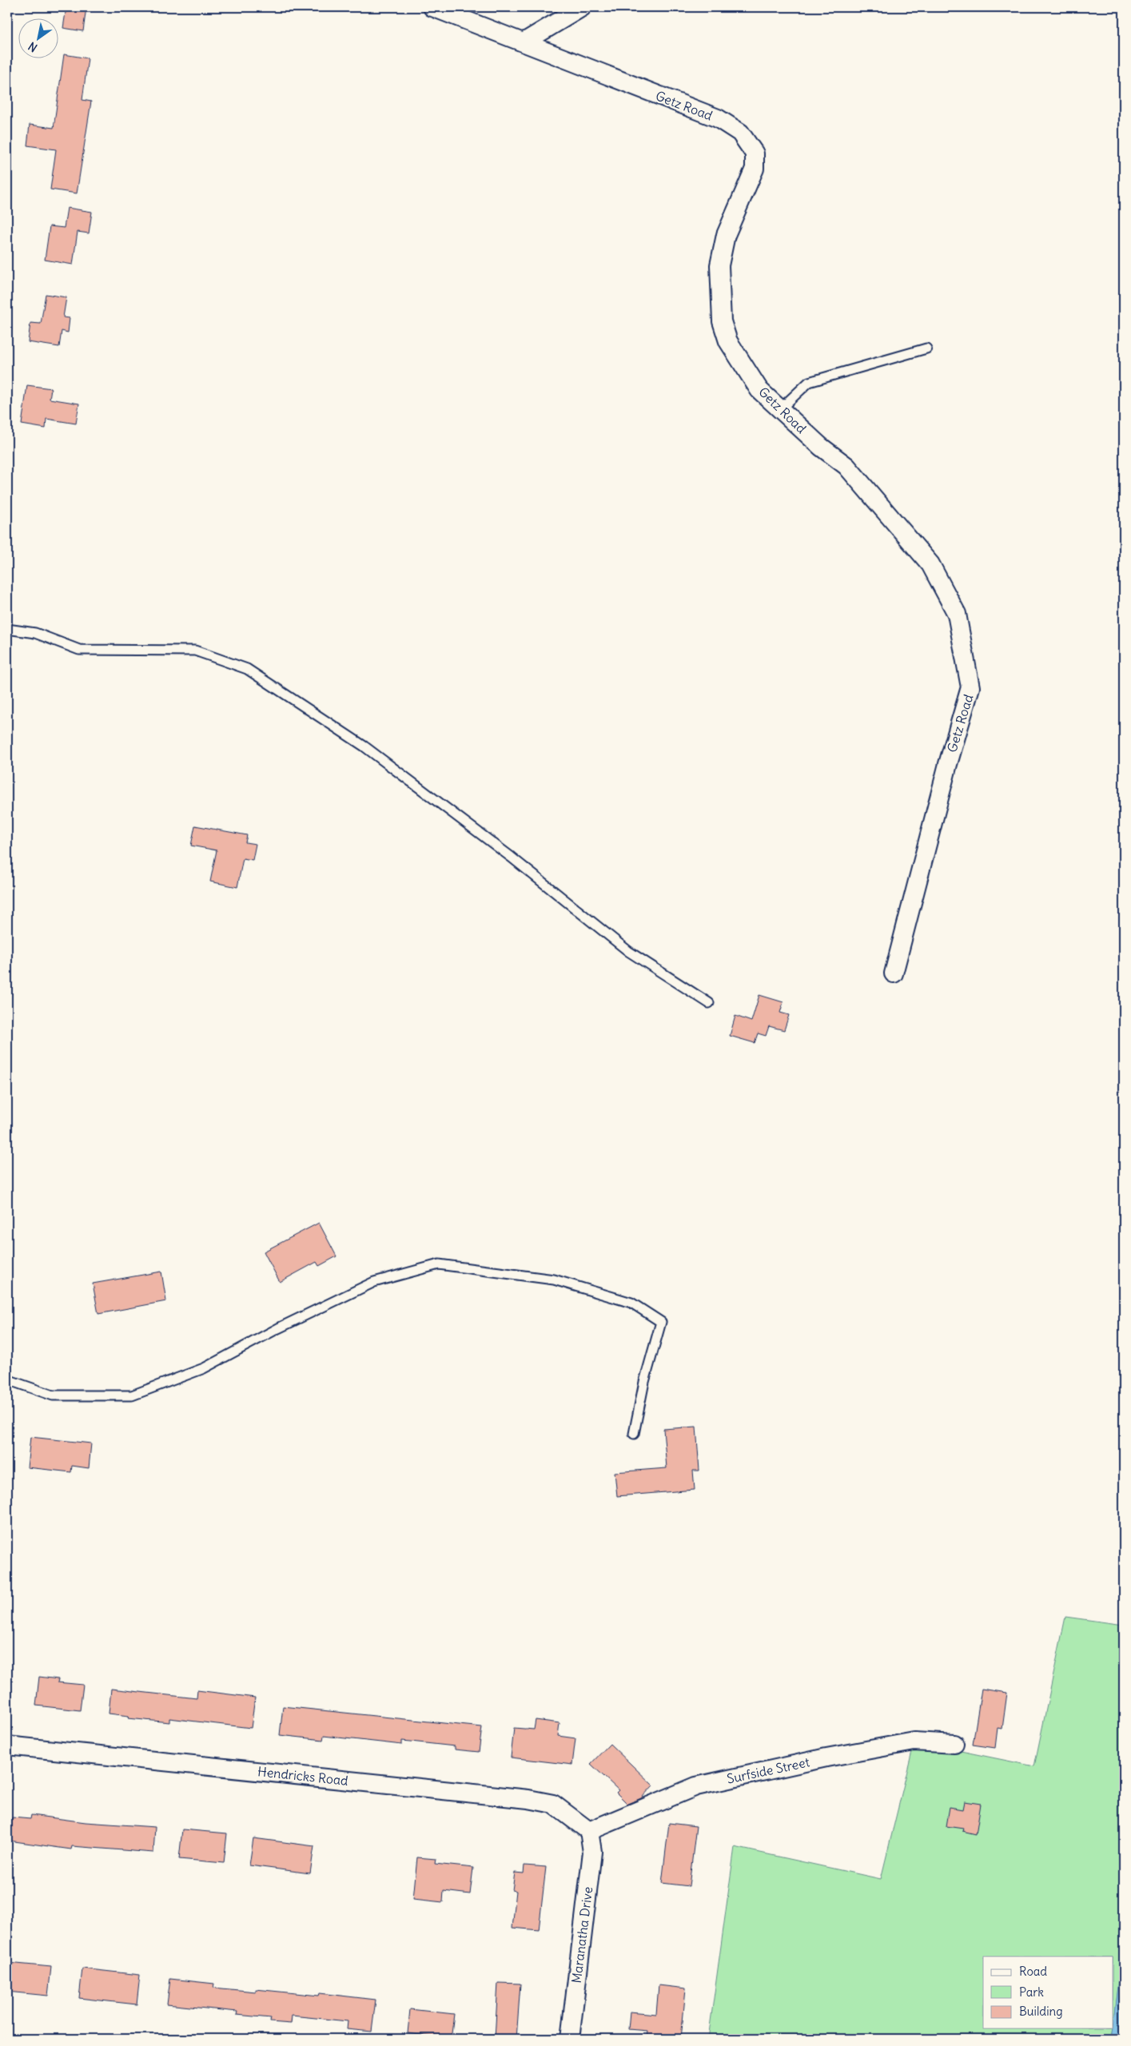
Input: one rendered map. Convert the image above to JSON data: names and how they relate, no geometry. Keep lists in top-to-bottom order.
{
  "streets": {
    "street": [
      "Getz Road",
      "Surfside Street",
      "Hendricks Road",
      "Maranatha Drive"
    ]
  },
  "crossings": [
    ["Surfside Street", "Hendricks Road"],
    ["Surfside Street", "Maranatha Drive"],
    ["Hendricks Road", "Maranatha Drive"]
  ],
  "legend": ["Road", "Park", "Building"],
  "north": "bottom left"
}
